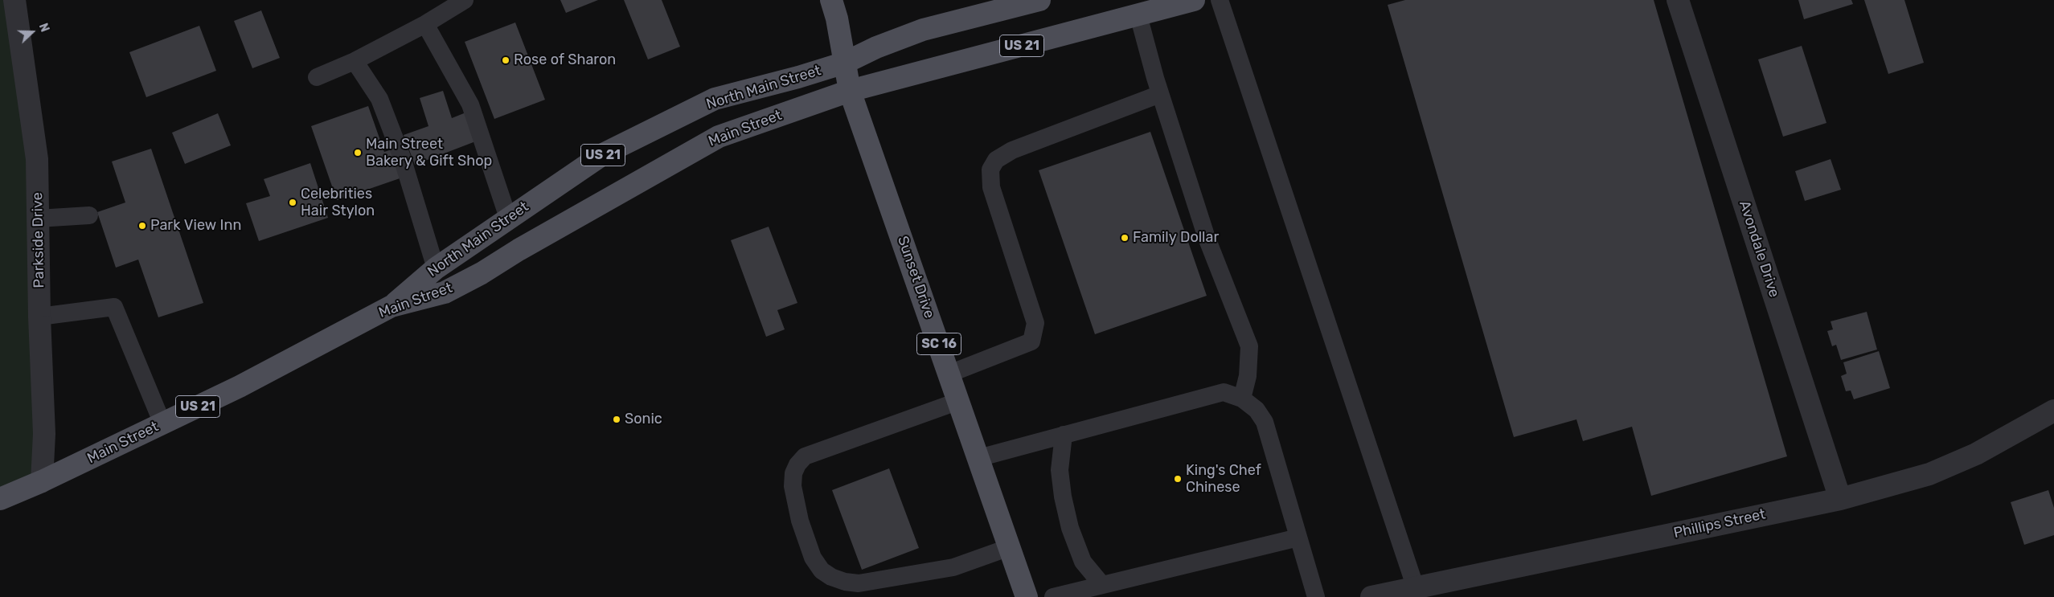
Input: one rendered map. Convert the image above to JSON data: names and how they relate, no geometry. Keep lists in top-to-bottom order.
{
  "streets": {
    "main road": [
      "US 21",
      "North Main Street",
      "Main Street",
      "Sunset Drive",
      "SC 16"
    ],
    "street": ["Parkside Drive", "Avondale Drive", "Phillips Street"]
  },
  "crossings": [
    ["US 21", "Main Street"],
    ["US 21", "Sunset Drive"],
    ["North Main Street", "Main Street"],
    ["North Main Street", "Sunset Drive"],
    ["Main Street", "Parkside Drive"],
    ["Main Street", "Sunset Drive"],
    ["Avondale Drive", "Phillips Street"]
  ],
  "places": [
    "Rose of Sharon",
    "Main Street Bakery & Gift Shop",
    "Celebrities Hair Stylon",
    "Park View Inn",
    "Family Dollar",
    "Sonic",
    "King's Chef Chinese"
  ],
  "north": "right"
}
